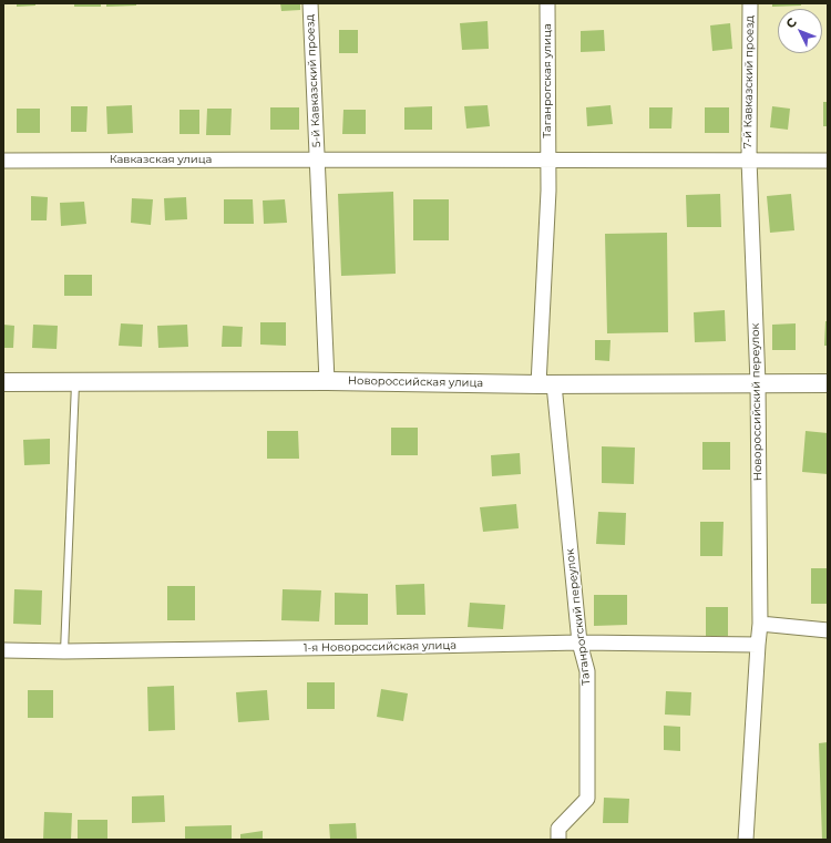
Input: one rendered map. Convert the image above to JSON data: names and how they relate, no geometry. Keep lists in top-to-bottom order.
{
  "streets": {
    "street": [
      "5-й Кавказский проезд",
      "Таганрогская улица",
      "7-й Кавказский проезд",
      "Кавказская улица",
      "Новороссийская улица",
      "Новороссийский переулок",
      "Таганрогский переулок",
      "1-я Новороссийская улица"
    ]
  },
  "crossings": [
    ["5-й Кавказский проезд", "Кавказская улица"],
    ["5-й Кавказский проезд", "Новороссийская улица"],
    ["Таганрогская улица", "Кавказская улица"],
    ["Таганрогская улица", "Новороссийская улица"],
    ["Таганрогская улица", "Таганрогский переулок"],
    ["7-й Кавказский проезд", "Кавказская улица"],
    ["7-й Кавказский проезд", "Новороссийский переулок"],
    ["Кавказская улица", "Новороссийский переулок"],
    ["Новороссийская улица", "Новороссийский переулок"],
    ["Новороссийская улица", "Таганрогский переулок"],
    ["Новороссийский переулок", "1-я Новороссийская улица"],
    ["Таганрогский переулок", "1-я Новороссийская улица"]
  ],
  "north": "top left"
}
